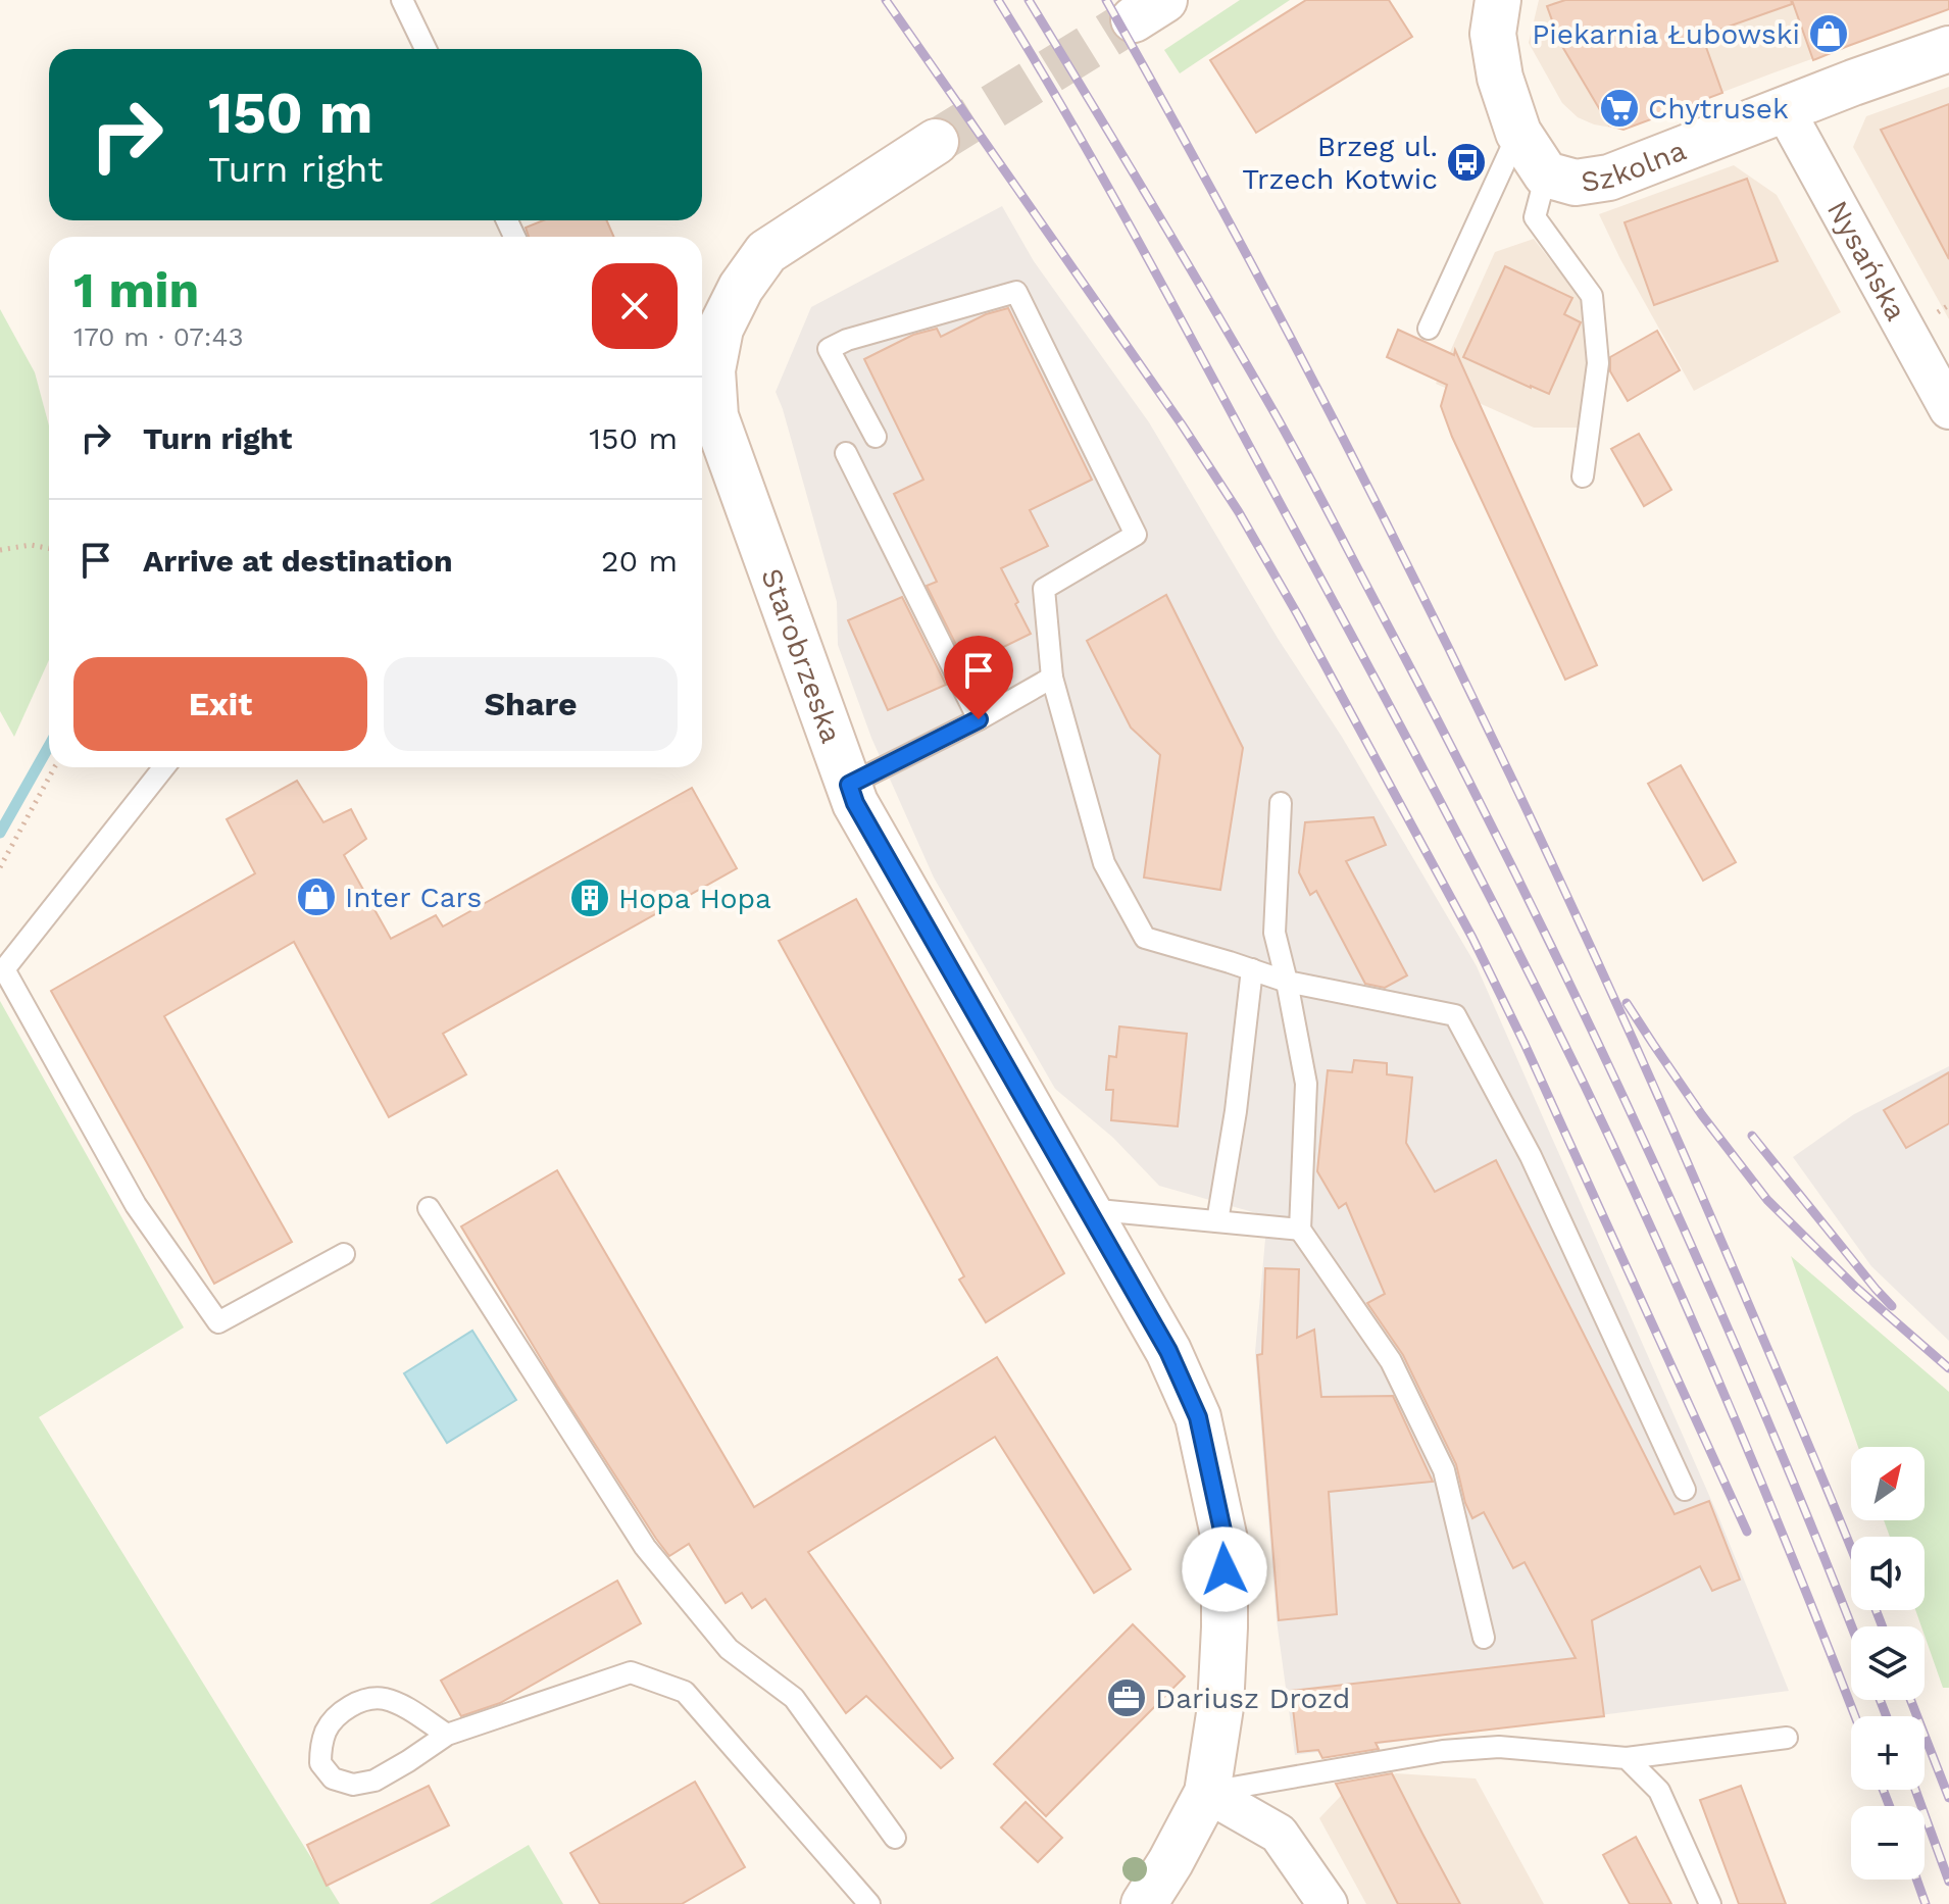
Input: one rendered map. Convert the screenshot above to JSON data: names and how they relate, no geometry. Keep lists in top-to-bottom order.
{
  "streets": {
    "street": ["Szkolna", "Nysańska", "Starobrzeska"]
  },
  "crossings": [
    ["Szkolna", "Nysańska"]
  ],
  "places": {
    "shop": ["Piekarnia Łubowski", "Inter Cars"],
    "supermarket": ["Chytrusek"],
    "bus stop": ["Brzeg ul. Trzech Kotwic"],
    "building": ["Hopa Hopa"],
    "office": ["Dariusz Drozd"]
  },
  "north": "top right",
  "page": {
    "turn": ["150 m", "Turn right"],
    "heading": ["1 min", "170 m · 07:43"],
    "list": [
      {
        "name": "Turn right",
        "value": "150 m"
      },
      {
        "name": "Arrive at destination",
        "value": "20 m"
      }
    ],
    "buttons": ["Exit", "Share"],
    "map_buttons": ["+", "−"]
  }
}
